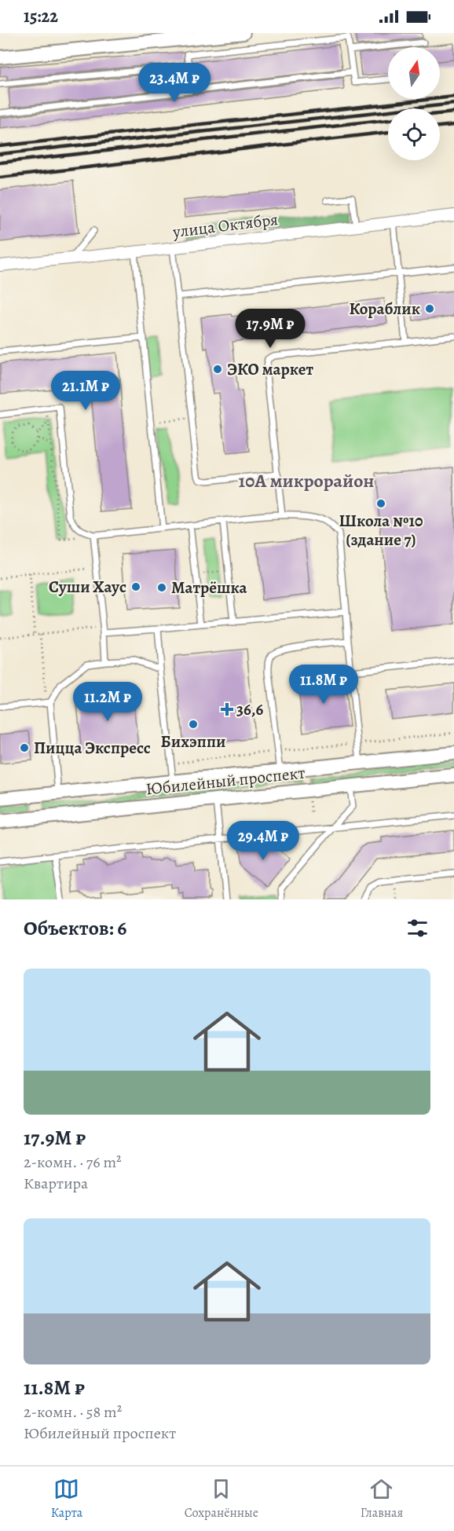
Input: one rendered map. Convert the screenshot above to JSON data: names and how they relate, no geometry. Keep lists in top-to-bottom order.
{
  "streets": {
    "street": ["улица Октября", "Юбилейный проспект"]
  },
  "districts": ["10А микрорайон"],
  "places": {
    "other": [
      "Кораблик",
      "ЭКО маркет",
      "Школа №10 (здание 7)",
      "Суши Хаус",
      "Матрёшка",
      "Бихэппи",
      "Пицца Экспресс"
    ],
    "health": ["36,6"]
  },
  "north": "top",
  "page": {
    "status": "15:22",
    "price": [
      "23.4M ₽",
      "17.9M ₽",
      "21.1M ₽",
      "11.8M ₽",
      "11.2M ₽",
      "29.4M ₽"
    ],
    "heading": "Объектов: 6",
    "list": [
      {
        "name": "17.9M ₽",
        "note": "2-комн. · 76 m² · Квартира"
      },
      {
        "name": "11.8M ₽",
        "note": "2-комн. · 58 m² · Юбилейный проспект"
      }
    ],
    "tabs": ["Карта", "Сохранённые", "Главная"]
  }
}
